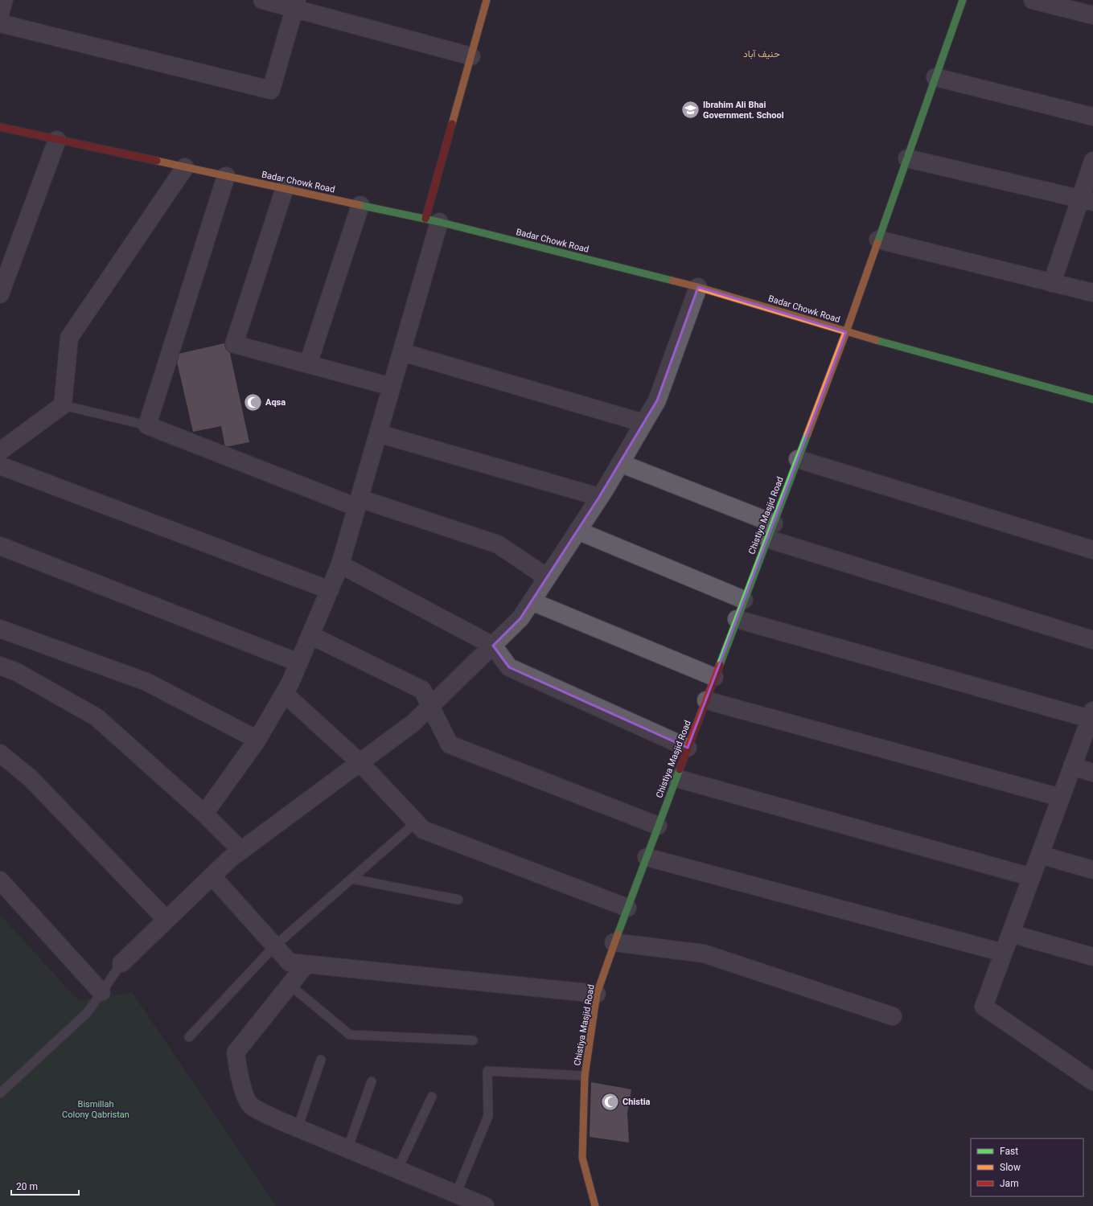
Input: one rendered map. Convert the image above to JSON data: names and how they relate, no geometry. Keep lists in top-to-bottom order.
{
  "streets": {
    "street": ["Badar Chowk Road", "Chistiya Masjid Road"]
  },
  "crossings": [
    ["Badar Chowk Road", "Chistiya Masjid Road"]
  ],
  "districts": ["حنیف آباد"],
  "parks": ["Bismillah Colony Qabristan"],
  "places": {
    "school or university": ["Ibrahim Ali Bhai Government. School"],
    "mosque": ["Aqsa", "Chistia"]
  },
  "legend": ["Fast", "Slow", "Jam"],
  "scale_bar": "20 m"
}
